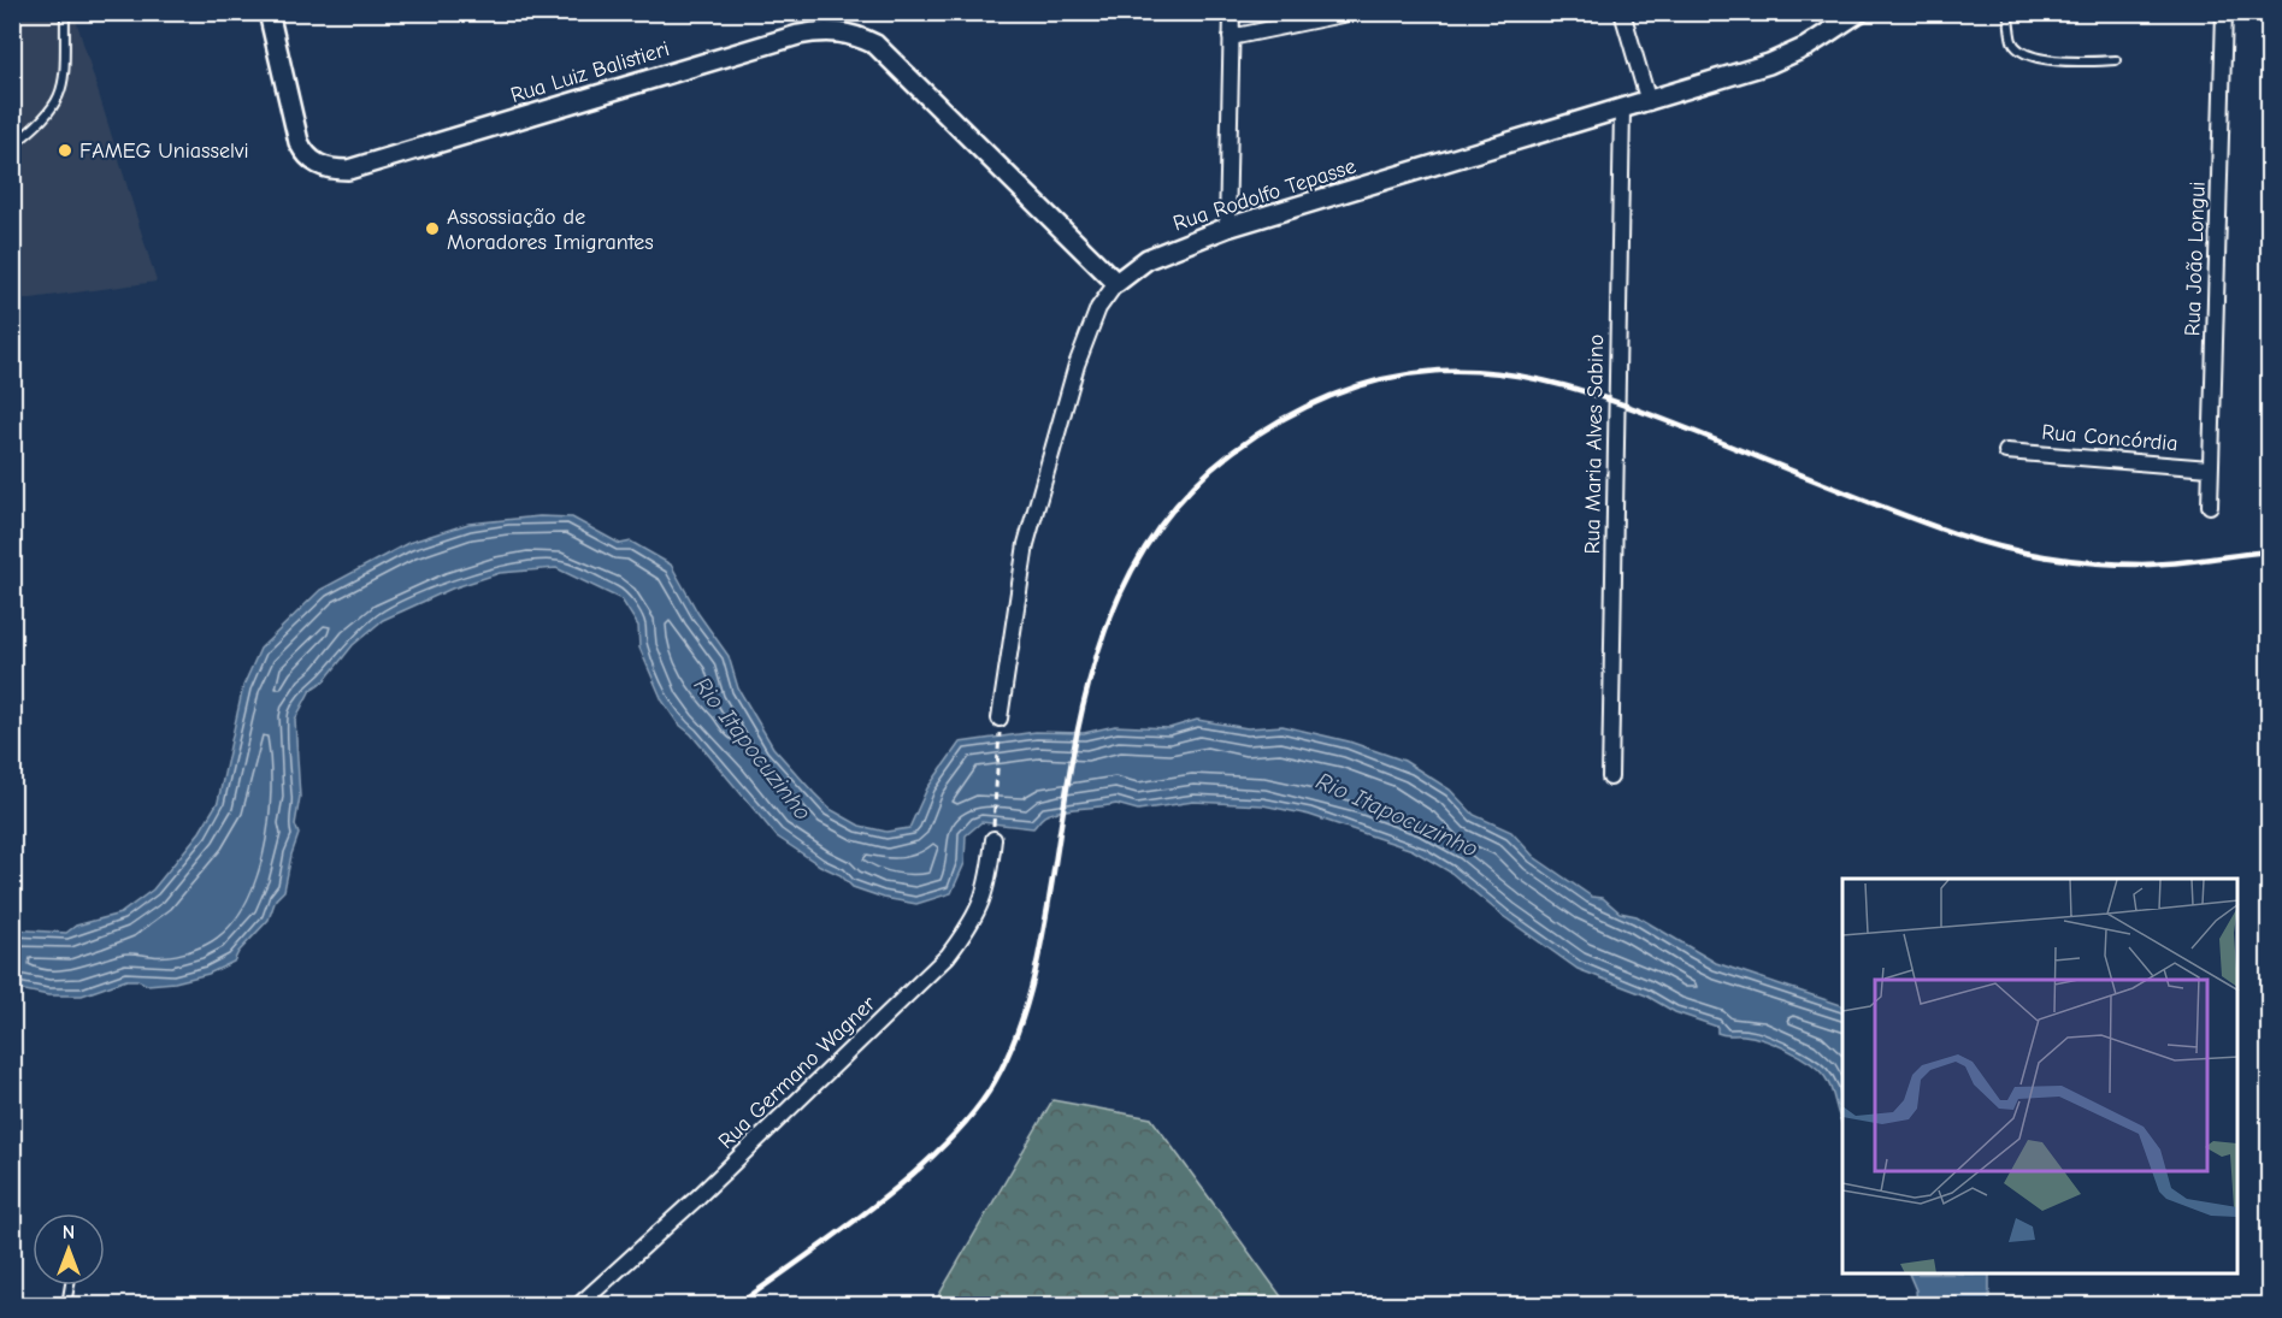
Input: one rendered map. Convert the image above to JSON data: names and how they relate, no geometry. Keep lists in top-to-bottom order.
{
  "streets": {
    "street": [
      "Rua Luiz Balistieri",
      "Rua Rodolfo Tepasse",
      "Rua João Longui",
      "Rua Concórdia",
      "Rua Maria Alves Sabino",
      "Rua Germano Wagner"
    ]
  },
  "crossings": [
    ["Rua Luiz Balistieri", "Rua Rodolfo Tepasse"],
    ["Rua Rodolfo Tepasse", "Rua Maria Alves Sabino"],
    ["Rua João Longui", "Rua Concórdia"]
  ],
  "water": ["Rio Itapocuzinho"],
  "places": ["FAMEG Uniasselvi", "Assossiação de Moradores Imigrantes"],
  "north": "top"
}
